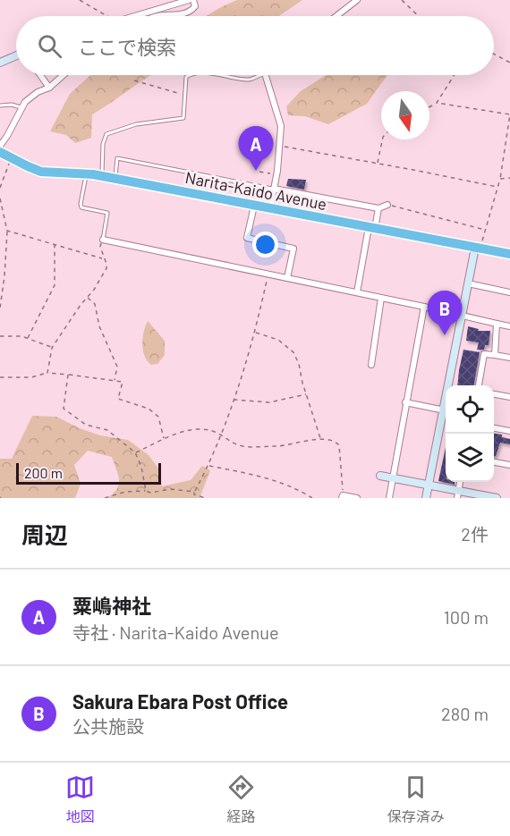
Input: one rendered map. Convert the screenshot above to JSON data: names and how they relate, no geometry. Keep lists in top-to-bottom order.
{
  "streets": {
    "highway": ["Narita-Kaido Avenue"]
  },
  "scale_bar": "200 m",
  "north": "bottom",
  "page": {
    "search": "ここで検索",
    "pins": ["A", "B"],
    "scale": "200 m",
    "heading": ["周辺", "2件"],
    "list": [
      {
        "mark": "A",
        "name": "粟嶋神社",
        "note": "寺社 · Narita-Kaido Avenue",
        "value": "100 m"
      },
      {
        "mark": "B",
        "name": "Sakura Ebara Post Office",
        "note": "公共施設",
        "value": "280 m"
      }
    ],
    "nav": ["地図", "経路", "保存済み"]
  }
}
